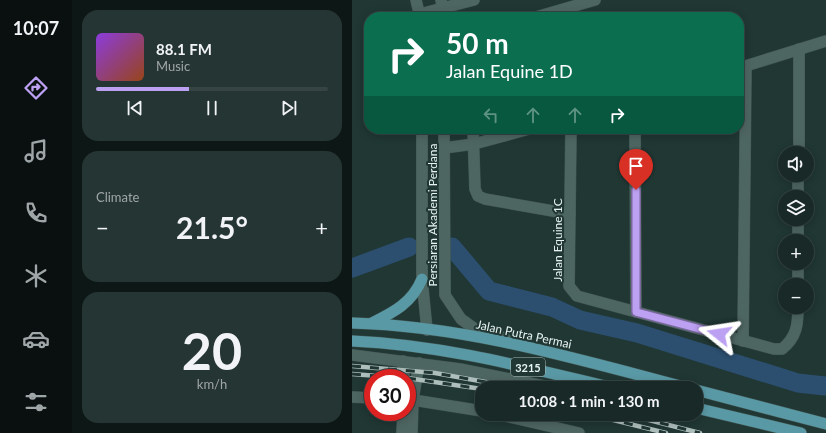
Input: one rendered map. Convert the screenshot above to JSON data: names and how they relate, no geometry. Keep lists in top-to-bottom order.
{
  "streets": {
    "main road": ["Jalan Putra Permai", "3215"],
    "street": ["Persiaran Akademi Perdana", "Jalan Equine 1C"]
  },
  "crossings": [
    ["Persiaran Akademi Perdana", "Jalan Putra Permai"]
  ],
  "page": {
    "tabs": "10:07",
    "turn": ["50 m", "Jalan Equine 1D"],
    "song": ["88.1 FM", "Music"],
    "map_buttons": ["+", "−"],
    "tile": [
      "Climate",
      ["20", "km/h"]
    ],
    "heat": ["−", "21.5°", "+"],
    "limit": "30",
    "trip": "10:08 · 1 min · 130 m"
  }
}
